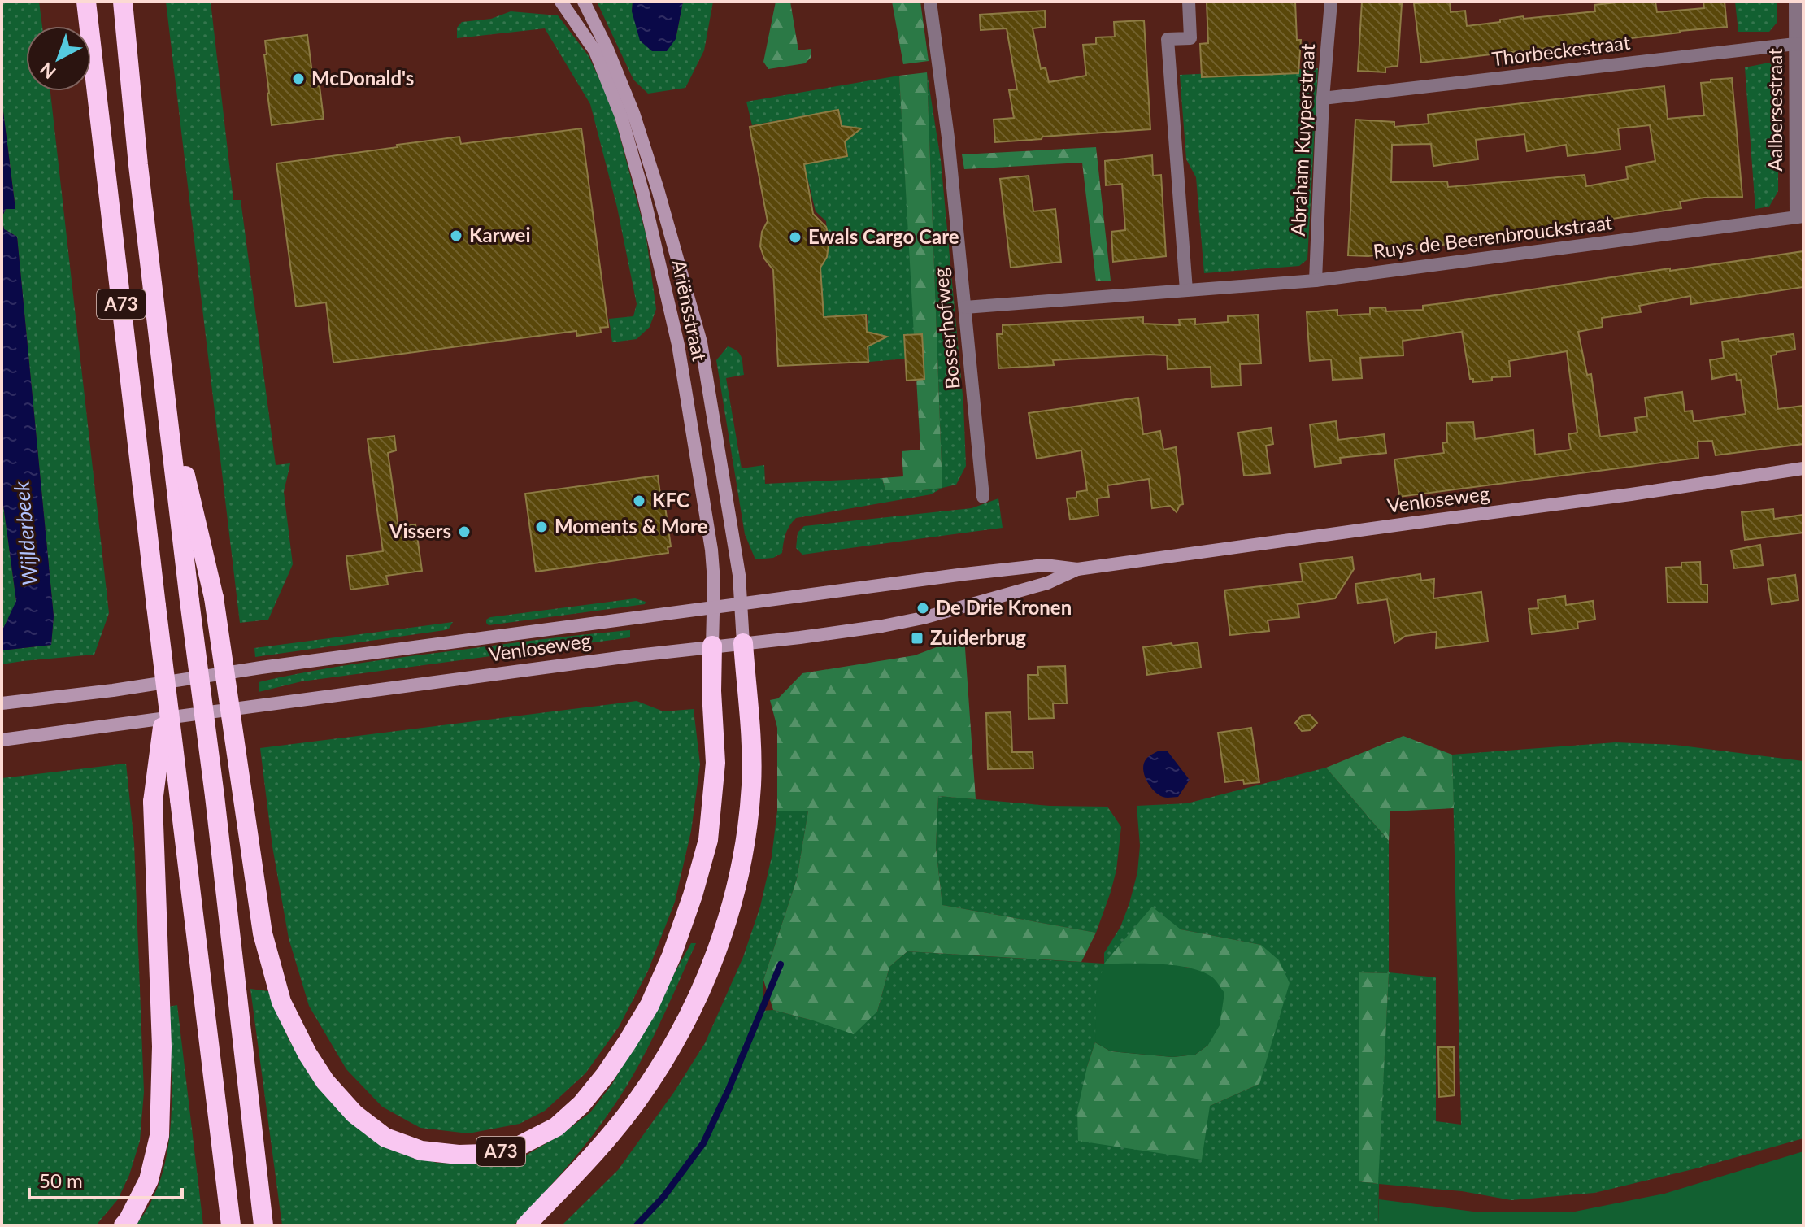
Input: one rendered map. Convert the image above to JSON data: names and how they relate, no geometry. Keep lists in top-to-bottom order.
{
  "streets": {
    "highway": ["A73"],
    "main road": ["Ariënsstraat", "Venloseweg"],
    "street": [
      "Thorbeckestraat",
      "Aalbersestraat",
      "Abraham Kuyperstraat",
      "Ruys de Beerenbrouckstraat",
      "Bosserhofweg"
    ]
  },
  "crossings": [
    ["Thorbeckestraat", "Aalbersestraat"],
    ["Thorbeckestraat", "Abraham Kuyperstraat"],
    ["Aalbersestraat", "Ruys de Beerenbrouckstraat"],
    ["Abraham Kuyperstraat", "Ruys de Beerenbrouckstraat"],
    ["Ruys de Beerenbrouckstraat", "Bosserhofweg"],
    ["A73", "Ariënsstraat"],
    ["A73", "Venloseweg"],
    ["Ariënsstraat", "Venloseweg"]
  ],
  "water": ["Wijlderbeek"],
  "places": {
    "other": [
      "McDonald's",
      "Karwei",
      "Ewals Cargo Care",
      "KFC",
      "Moments & More",
      "Vissers",
      "De Drie Kronen"
    ],
    "transit": ["Zuiderbrug"]
  },
  "scale_bar": "50 m",
  "north": "bottom left"
}
